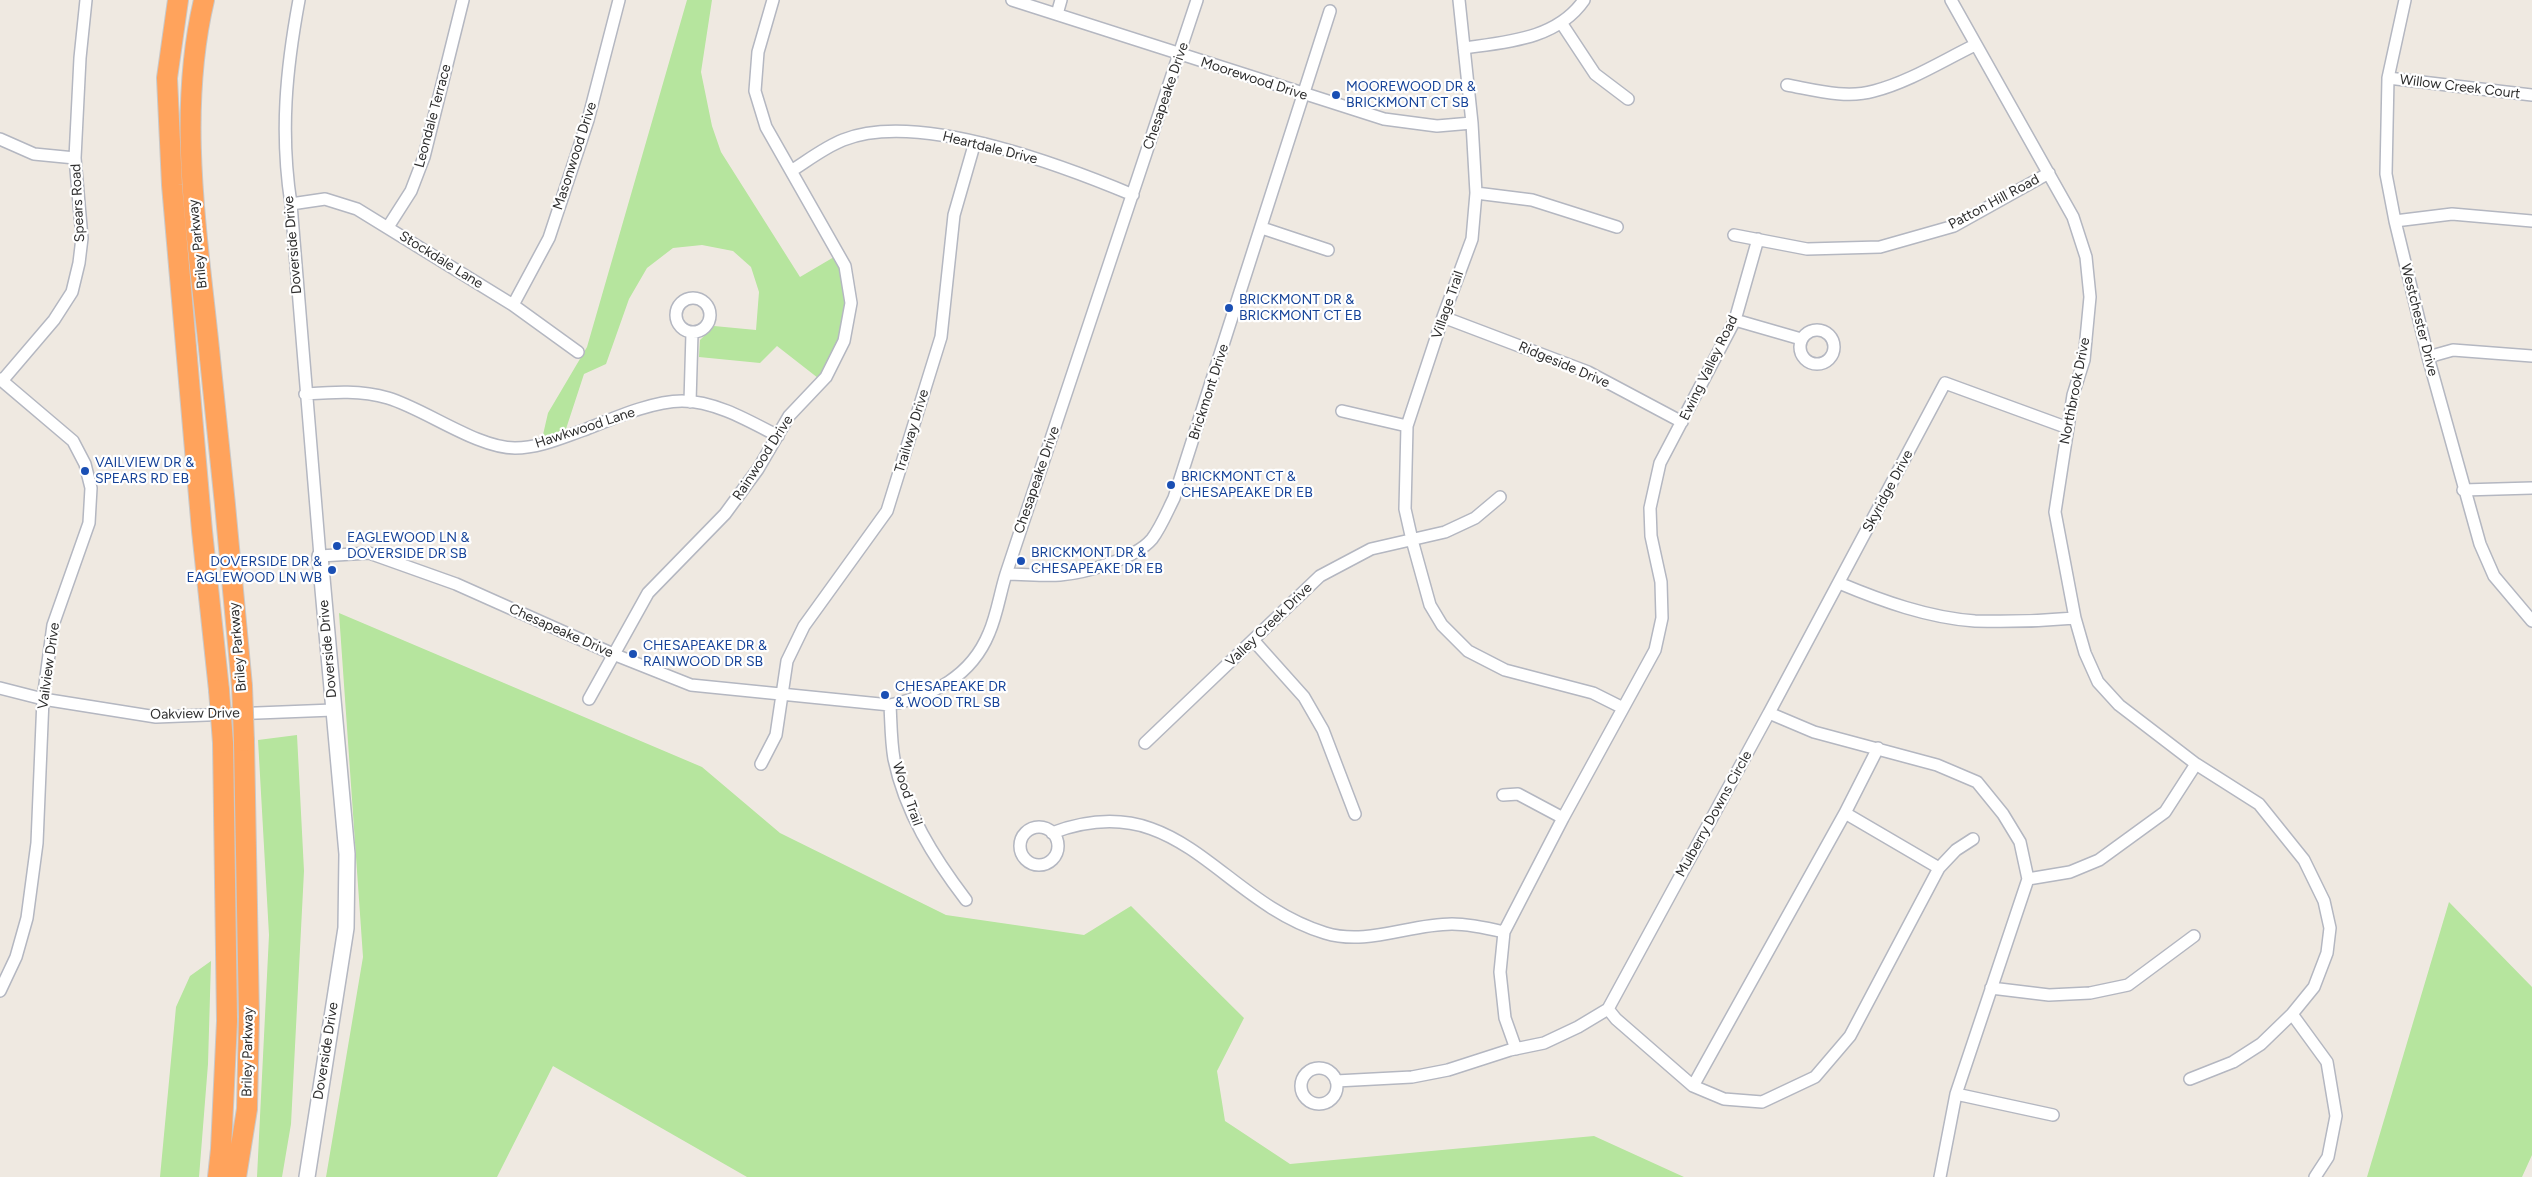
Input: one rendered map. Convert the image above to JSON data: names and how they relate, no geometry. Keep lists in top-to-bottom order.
{
  "streets": {
    "highway": ["Briley Parkway"],
    "street": [
      "Moorewood Drive",
      "Willow Creek Court",
      "Chesapeake Drive",
      "Leondale Terrace",
      "Heartdale Drive",
      "Masonwood Drive",
      "Patton Hill Road",
      "Spears Road",
      "Doverside Drive",
      "Stockdale Lane",
      "Village Trail",
      "Westchester Drive",
      "Ridgeside Drive",
      "Ewing Valley Road",
      "Northbrook Drive",
      "Brickmont Drive",
      "Hawkwood Lane",
      "Trailway Drive",
      "Rainwood Drive",
      "Skyridge Drive",
      "Valley Creek Drive",
      "Vailview Drive",
      "Oakview Drive",
      "Wood Trail",
      "Mulberry Downs Circle"
    ]
  },
  "crossings": [
    ["Moorewood Drive", "Chesapeake Drive"],
    ["Moorewood Drive", "Village Trail"],
    ["Moorewood Drive", "Brickmont Drive"],
    ["Willow Creek Court", "Westchester Drive"],
    ["Chesapeake Drive", "Heartdale Drive"],
    ["Chesapeake Drive", "Doverside Drive"],
    ["Chesapeake Drive", "Brickmont Drive"],
    ["Chesapeake Drive", "Trailway Drive"],
    ["Chesapeake Drive", "Rainwood Drive"],
    ["Chesapeake Drive", "Wood Trail"],
    ["Leondale Terrace", "Stockdale Lane"],
    ["Heartdale Drive", "Trailway Drive"],
    ["Heartdale Drive", "Rainwood Drive"],
    ["Masonwood Drive", "Stockdale Lane"],
    ["Patton Hill Road", "Ewing Valley Road"],
    ["Patton Hill Road", "Northbrook Drive"],
    ["Spears Road", "Vailview Drive"],
    ["Doverside Drive", "Stockdale Lane"],
    ["Doverside Drive", "Hawkwood Lane"],
    ["Doverside Drive", "Oakview Drive"],
    ["Village Trail", "Ridgeside Drive"],
    ["Village Trail", "Ewing Valley Road"],
    ["Village Trail", "Valley Creek Drive"],
    ["Ridgeside Drive", "Ewing Valley Road"],
    ["Northbrook Drive", "Skyridge Drive"],
    ["Hawkwood Lane", "Rainwood Drive"],
    ["Skyridge Drive", "Mulberry Downs Circle"],
    ["Vailview Drive", "Oakview Drive"]
  ],
  "places": [
    "MOOREWOOD DR & BRICKMONT CT SB",
    "BRICKMONT DR & BRICKMONT CT EB",
    "VAILVIEW DR & SPEARS RD EB",
    "BRICKMONT CT & CHESAPEAKE DR EB",
    "EAGLEWOOD LN & DOVERSIDE DR SB",
    "BRICKMONT DR & CHESAPEAKE DR EB",
    "DOVERSIDE DR & EAGLEWOOD LN WB",
    "CHESAPEAKE DR & RAINWOOD DR SB",
    "CHESAPEAKE DR & WOOD TRL SB"
  ]
}
